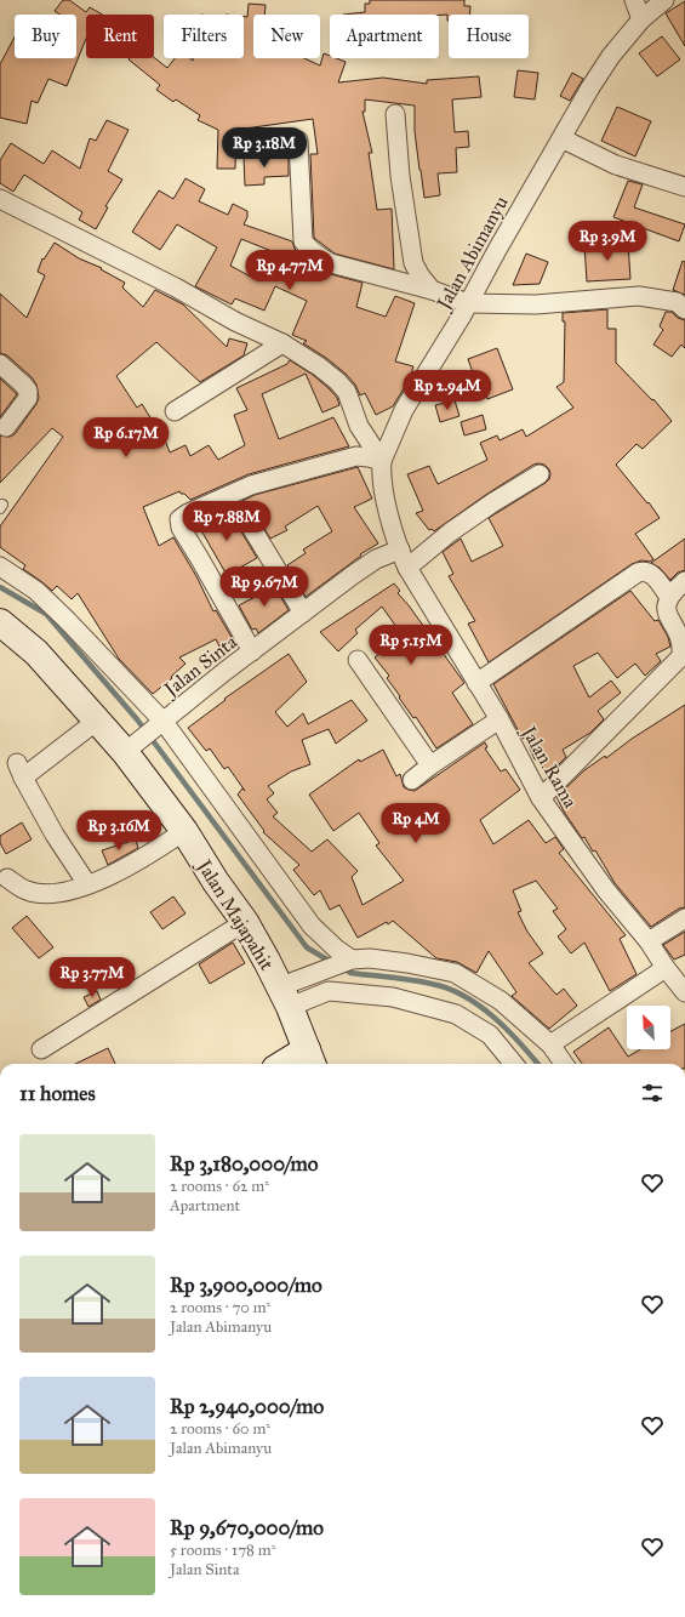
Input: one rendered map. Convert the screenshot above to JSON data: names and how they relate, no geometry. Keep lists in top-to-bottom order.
{
  "streets": {
    "street": [
      "Jalan Abimanyu",
      "Jalan Sinta",
      "Jalan Rama",
      "Jalan Majapahit"
    ]
  },
  "crossings": [
    ["Jalan Abimanyu", "Jalan Sinta"],
    ["Jalan Abimanyu", "Jalan Rama"],
    ["Jalan Sinta", "Jalan Rama"],
    ["Jalan Sinta", "Jalan Majapahit"]
  ],
  "north": "top left",
  "page": {
    "chip": [
      "Buy",
      "Rent",
      "Filters",
      "New",
      "Apartment",
      "House"
    ],
    "price": [
      "Rp 3.18M",
      "Rp 3.9M",
      "Rp 4.77M",
      "Rp 2.94M",
      "Rp 6.17M",
      "Rp 7.88M",
      "Rp 9.67M",
      "Rp 5.15M",
      "Rp 4M",
      "Rp 3.16M",
      "Rp 3.77M"
    ],
    "heading": "11 homes",
    "list": [
      {
        "name": "Rp 3,180,000/mo",
        "note": "2 rooms · 62 m² · Apartment"
      },
      {
        "name": "Rp 3,900,000/mo",
        "note": "2 rooms · 70 m² · Jalan Abimanyu"
      },
      {
        "name": "Rp 2,940,000/mo",
        "note": "2 rooms · 60 m² · Jalan Abimanyu"
      },
      {
        "name": "Rp 9,670,000/mo",
        "note": "5 rooms · 178 m² · Jalan Sinta"
      }
    ]
  }
}
